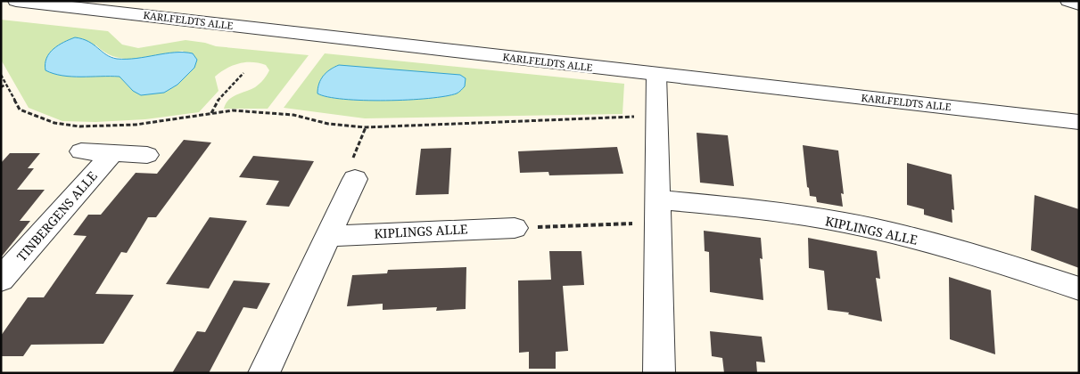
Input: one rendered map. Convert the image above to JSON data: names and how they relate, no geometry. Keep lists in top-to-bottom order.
{
  "streets": {
    "street": ["KARLFELDTS ALLE", "TINBERGENS ALLE", "KIPLINGS ALLE"]
  }
}
